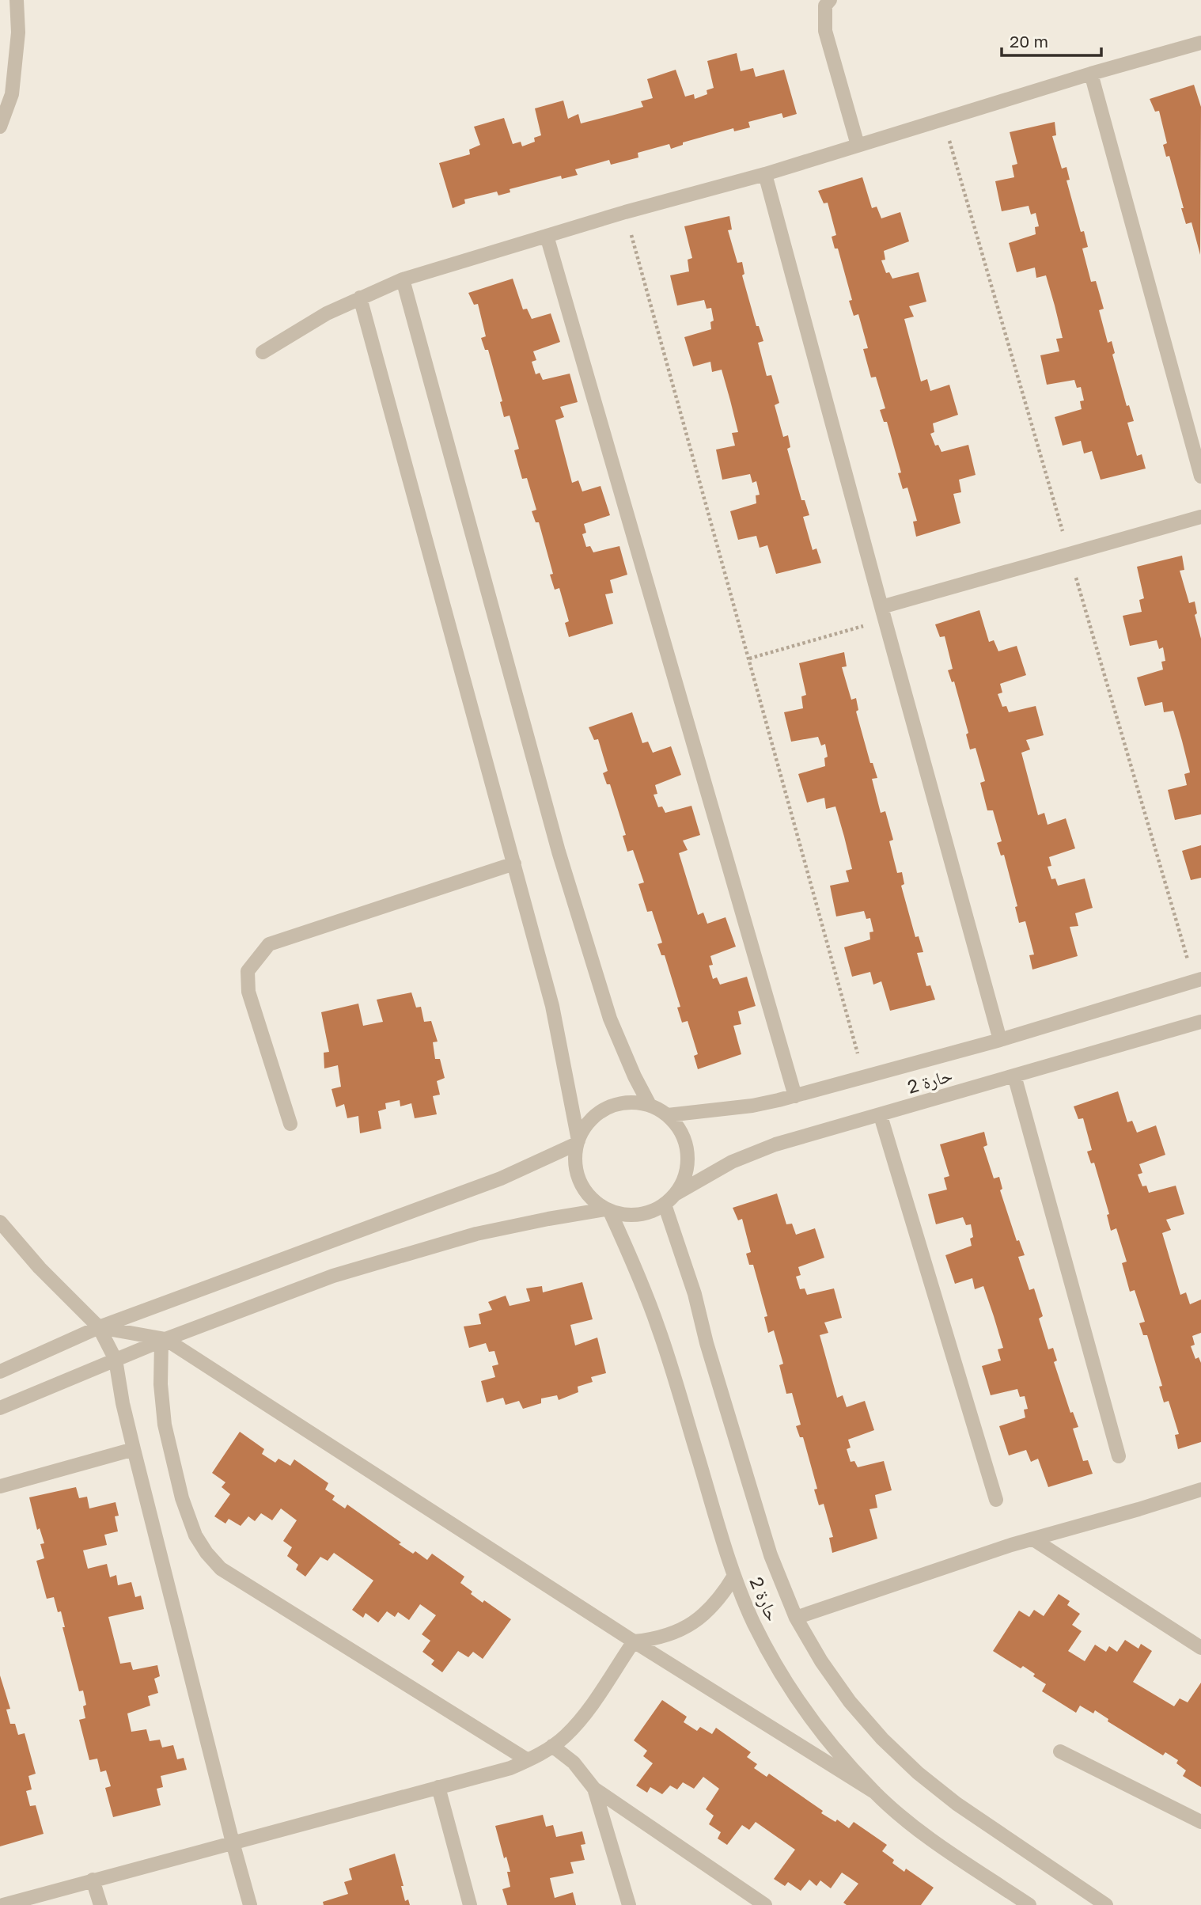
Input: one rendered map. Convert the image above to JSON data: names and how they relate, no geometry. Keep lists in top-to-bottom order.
{
  "streets": {
    "street": ["حارة 2"]
  },
  "scale_bar": "20 m"
}
